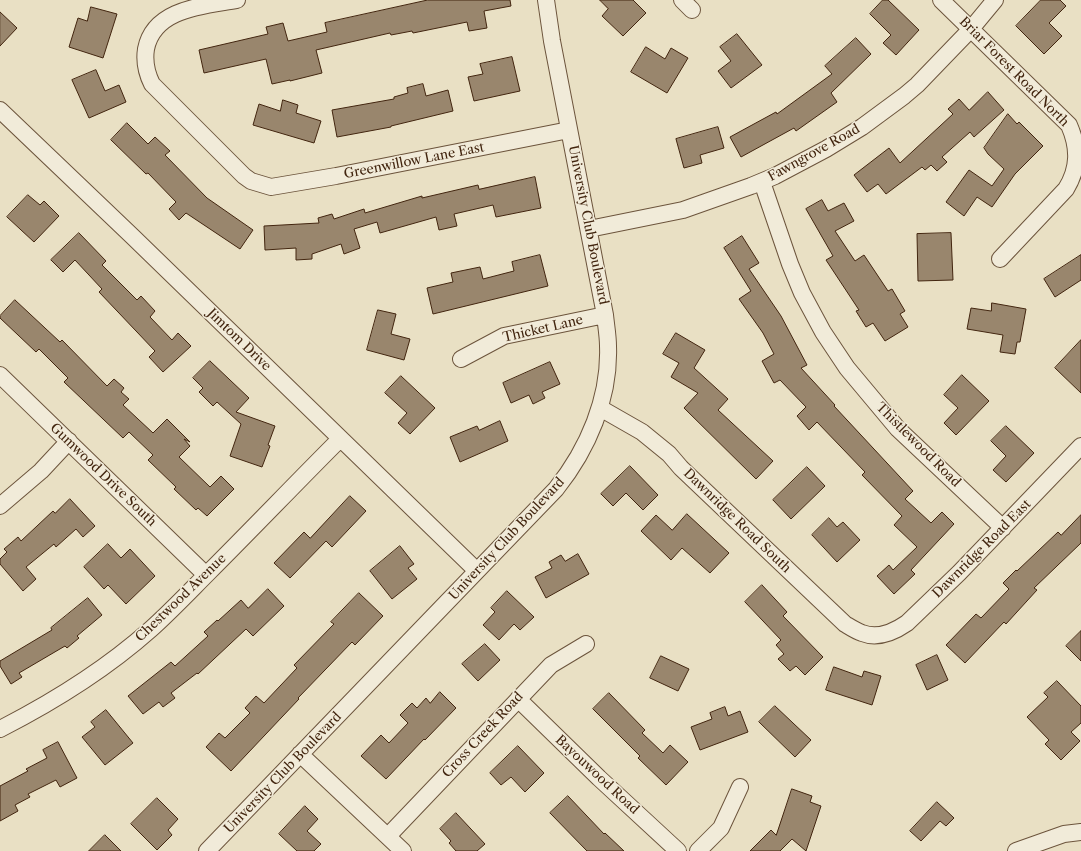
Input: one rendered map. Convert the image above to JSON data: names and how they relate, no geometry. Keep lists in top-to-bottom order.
{
  "streets": {
    "street": [
      "Briar Forest Road North",
      "Fawngrove Road",
      "Greenwillow Lane East",
      "University Club Boulevard",
      "Thicket Lane",
      "Jimtom Drive",
      "Thistlewood Road",
      "Gumwood Drive South",
      "Dawnridge Road South",
      "Dawnridge Road East",
      "Chestwood Avenue",
      "Cross Creek Road",
      "Bayouwood Road"
    ]
  },
  "crossings": [
    ["Briar Forest Road North", "Fawngrove Road"],
    ["Fawngrove Road", "University Club Boulevard"],
    ["Fawngrove Road", "Thistlewood Road"],
    ["Greenwillow Lane East", "University Club Boulevard"],
    ["University Club Boulevard", "Thicket Lane"],
    ["University Club Boulevard", "Jimtom Drive"],
    ["University Club Boulevard", "Dawnridge Road South"],
    ["Jimtom Drive", "Chestwood Avenue"],
    ["Thistlewood Road", "Dawnridge Road East"],
    ["Gumwood Drive South", "Chestwood Avenue"],
    ["Dawnridge Road South", "Dawnridge Road East"],
    ["Cross Creek Road", "Bayouwood Road"]
  ]
}
